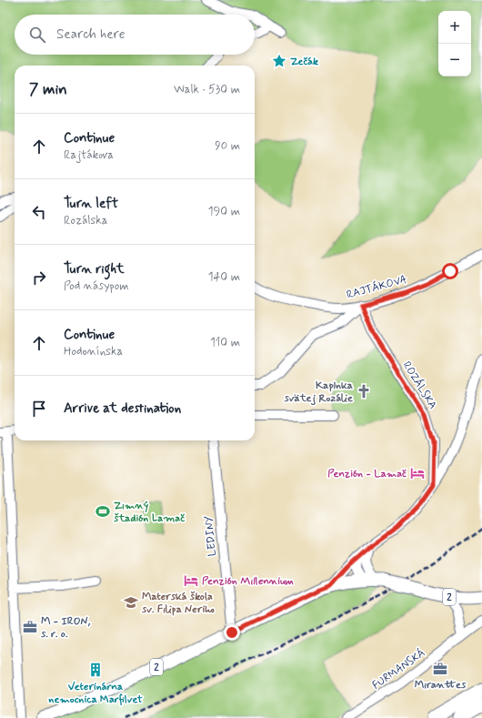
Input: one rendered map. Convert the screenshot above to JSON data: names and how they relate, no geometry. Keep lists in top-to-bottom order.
{
  "streets": {
    "main road": ["2"],
    "street": [
      "RAJTÁKOVA",
      "ROZÁLSKA",
      "LEDINY",
      "FURMANSKÁ"
    ]
  },
  "crossings": [
    ["RAJTÁKOVA", "ROZÁLSKA"],
    ["LEDINY", "2"]
  ],
  "places": {
    "place": ["Zečák"],
    "church": ["Kaplnka svätej Rozálie"],
    "hotel": ["Penzión - Lamač", "Penzión Millennium"],
    "sports": ["Zimný štadión Lamač"],
    "school or university": ["Materská škola sv. Filipa Neriho"],
    "office": ["M - IRON, s. r. o.", "Miranttes"],
    "building": ["Veterinárna nemocnica Marfilvet"]
  },
  "page": {
    "map_buttons": ["+", "−"],
    "search": "Search here",
    "heading": ["7 min", "Walk · 530 m"],
    "list": [
      ["Continue", "Rajtákova", "90 m"],
      ["Turn left", "Rozálska", "190 m"],
      ["Turn right", "Pod násypom", "140 m"],
      ["Continue", "Hodonínska", "110 m"],
      "Arrive at destination"
    ]
  }
}
